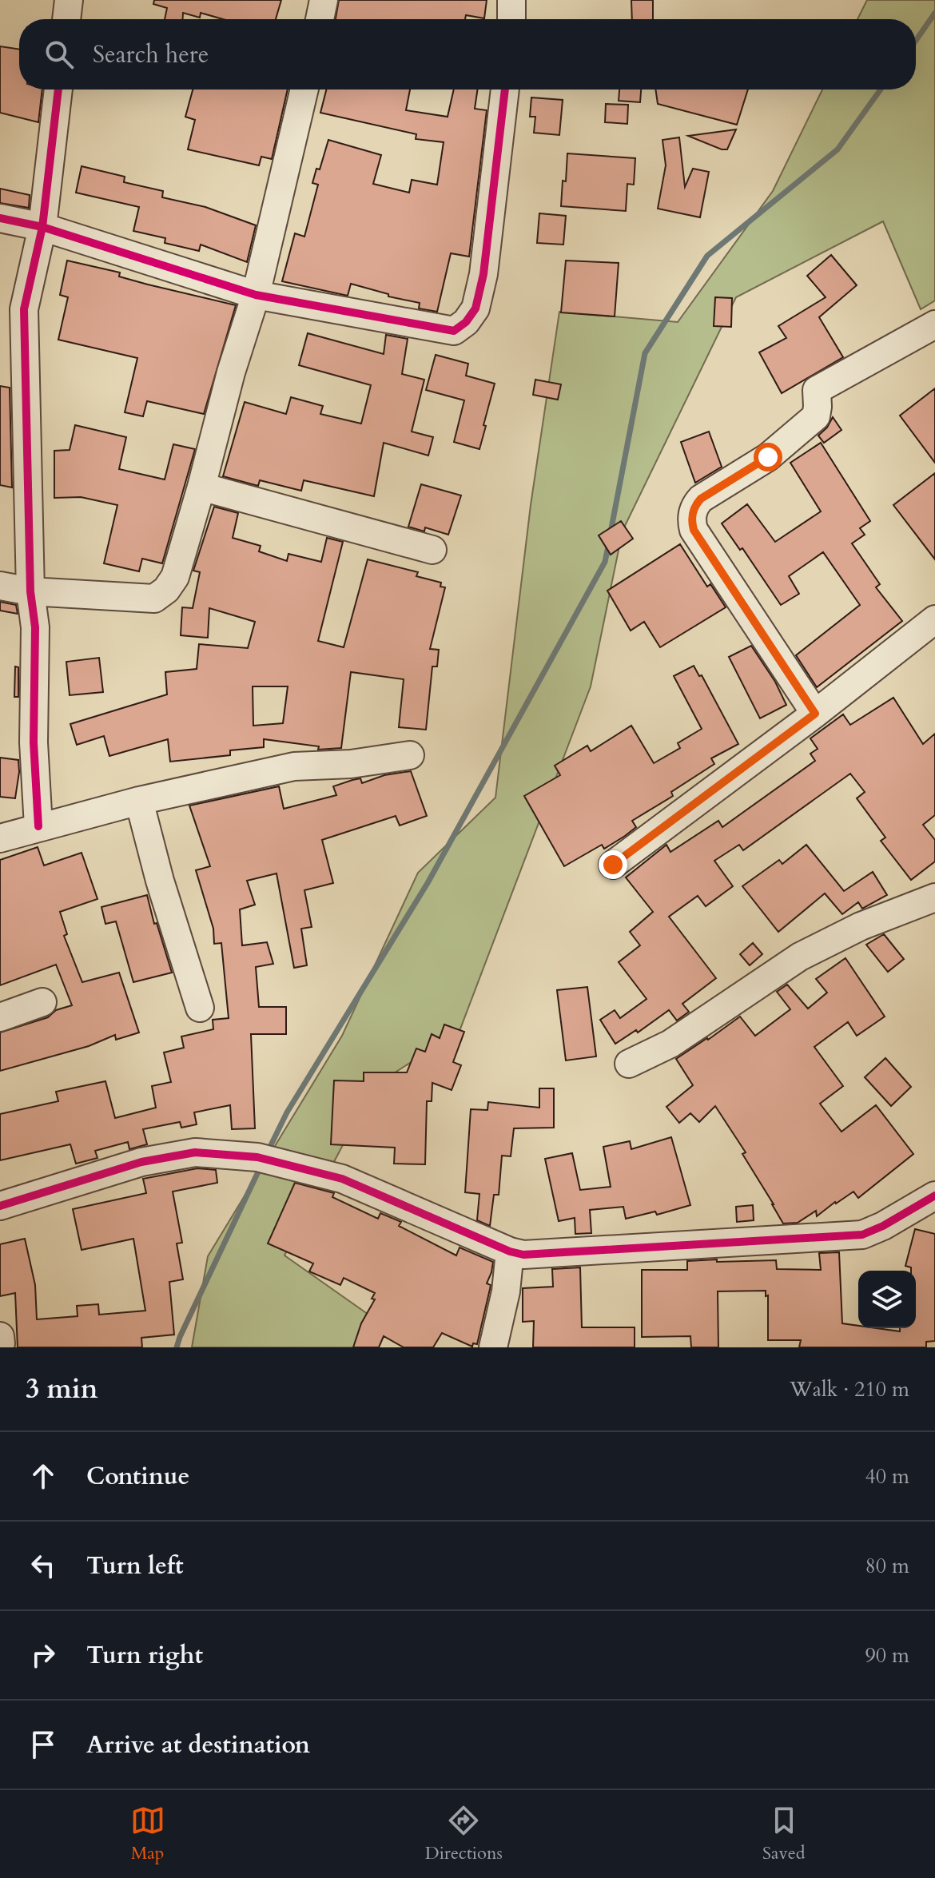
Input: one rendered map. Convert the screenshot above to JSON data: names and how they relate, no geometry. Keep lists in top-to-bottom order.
{
  "page": {
    "search": "Search here",
    "heading": ["3 min", "Walk · 210 m"],
    "list": [
      ["Continue", "40 m"],
      ["Turn left", "80 m"],
      ["Turn right", "90 m"],
      "Arrive at destination"
    ],
    "nav": ["Map", "Directions", "Saved"]
  }
}
